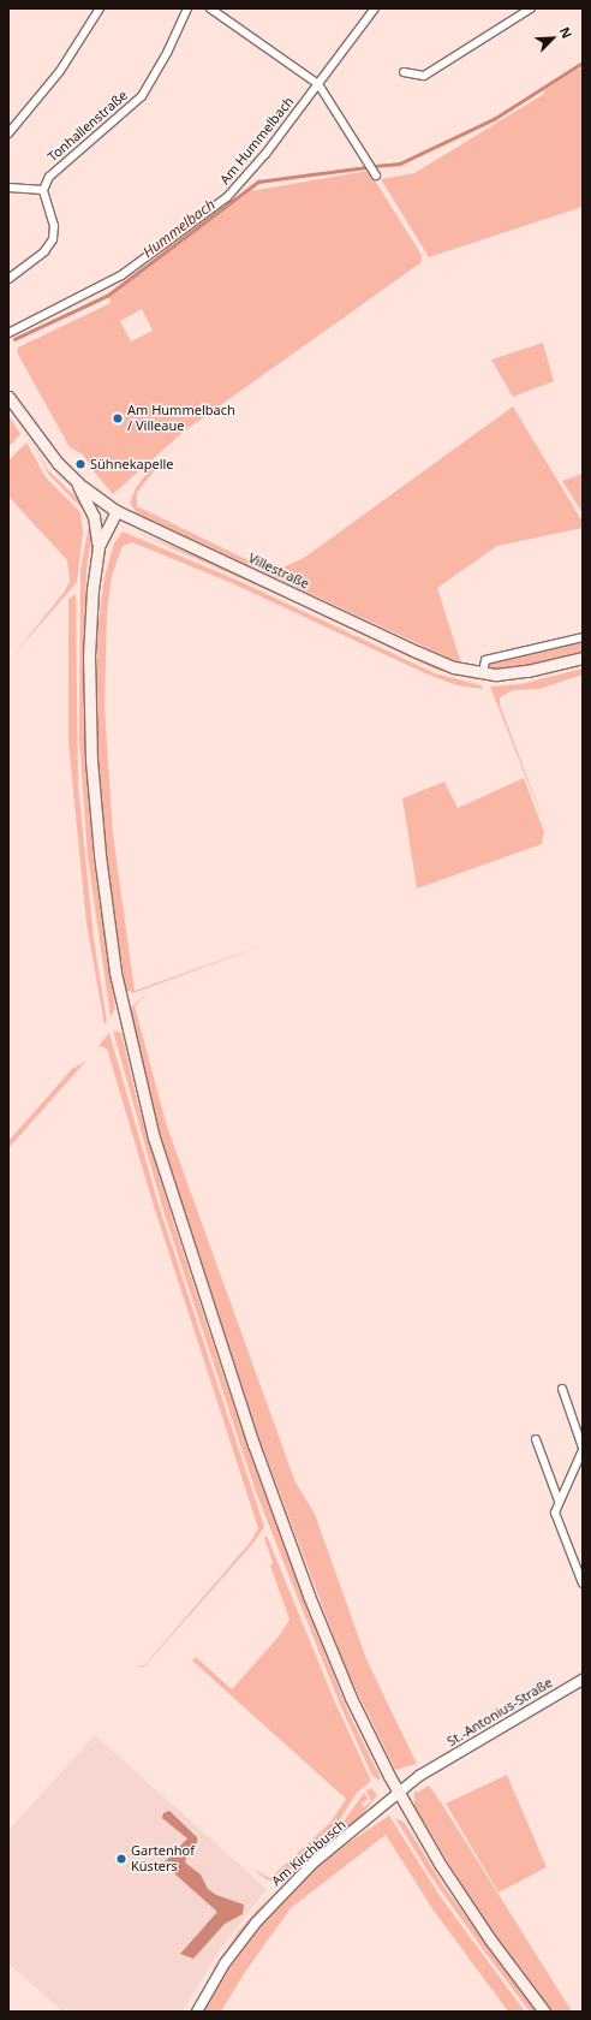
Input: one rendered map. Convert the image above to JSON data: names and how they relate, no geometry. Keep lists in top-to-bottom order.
{
  "streets": {
    "main road": ["Villestraße"],
    "street": [
      "Tonhallenstraße",
      "Am Hummelbach",
      "St.-Antonius-Straße",
      "Am Kirchbusch"
    ]
  },
  "crossings": [
    ["St.-Antonius-Straße", "Am Kirchbusch"]
  ],
  "water": ["Hummelbach"],
  "places": ["Am Hummelbach / Villeaue", "Sühnekapelle", "Gartenhof Küsters"],
  "north": "top right"
}
